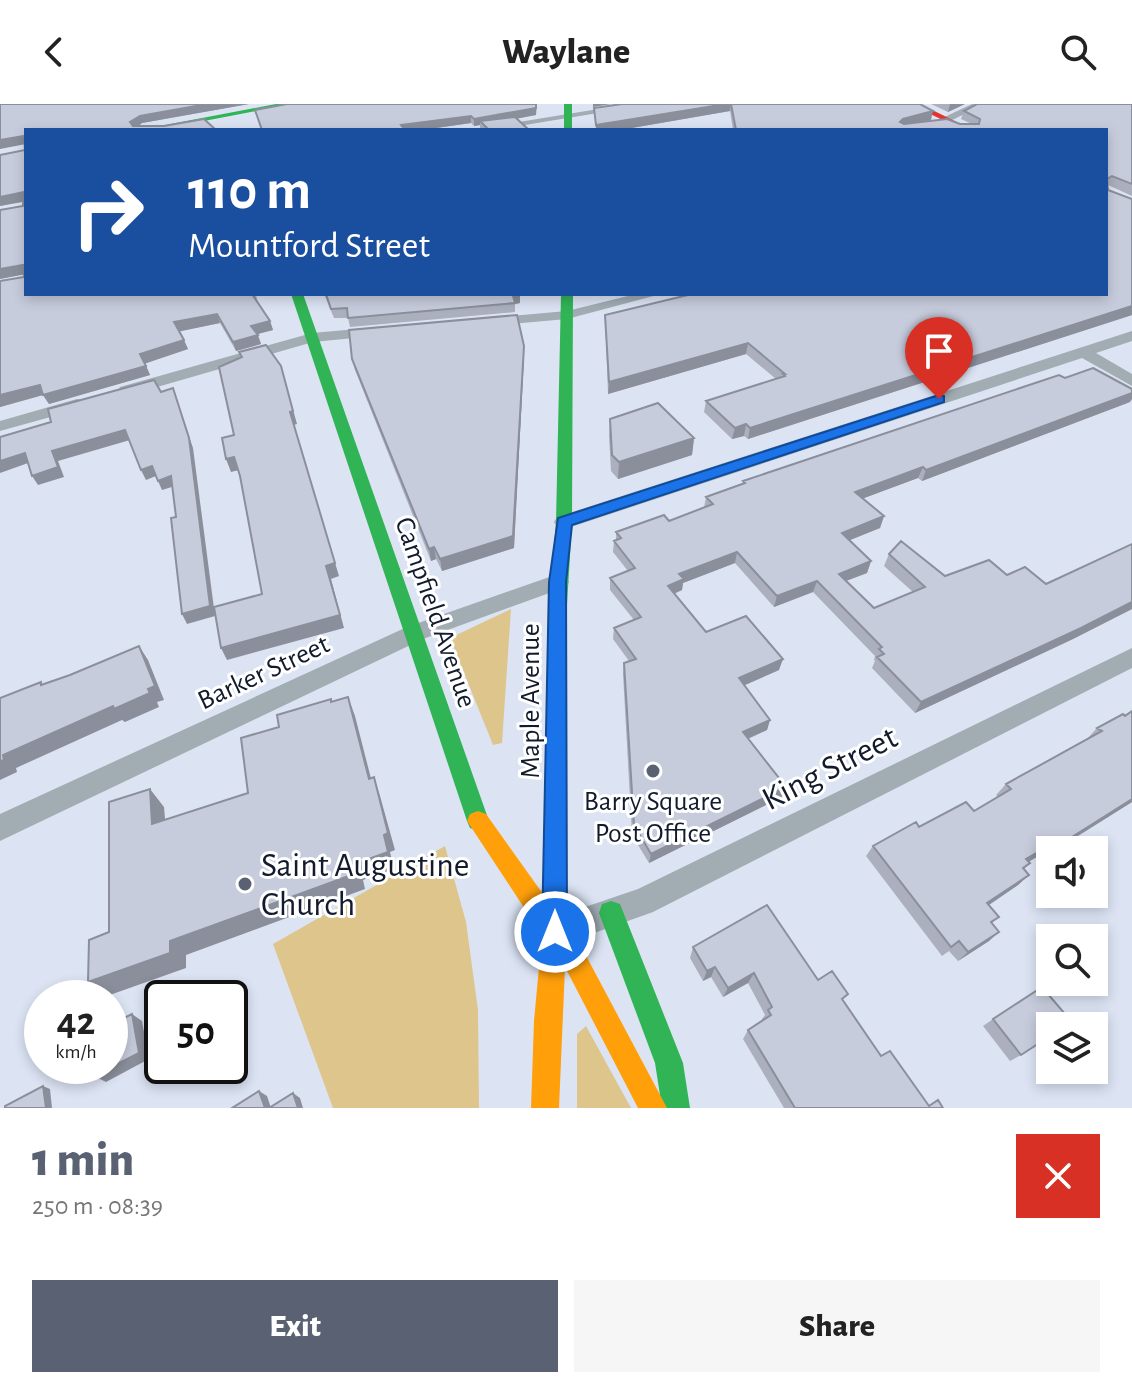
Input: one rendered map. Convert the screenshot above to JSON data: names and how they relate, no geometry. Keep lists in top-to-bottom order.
{
  "streets": {
    "main road": ["Campfield Avenue", "Maple Avenue"],
    "street": ["Barker Street", "King Street"]
  },
  "crossings": [
    ["Campfield Avenue", "Barker Street"],
    ["Campfield Avenue", "Maple Avenue"],
    ["Campfield Avenue", "King Street"],
    ["Barker Street", "Maple Avenue"],
    ["Maple Avenue", "King Street"]
  ],
  "places": ["Barry Square Post Office", "Saint Augustine Church"],
  "page": {
    "header": "Waylane",
    "turn": ["110 m", "Mountford Street"],
    "speed": "42 km/h",
    "limit": "50",
    "heading": ["1 min", "250 m · 08:39"],
    "buttons": ["Exit", "Share"]
  }
}
